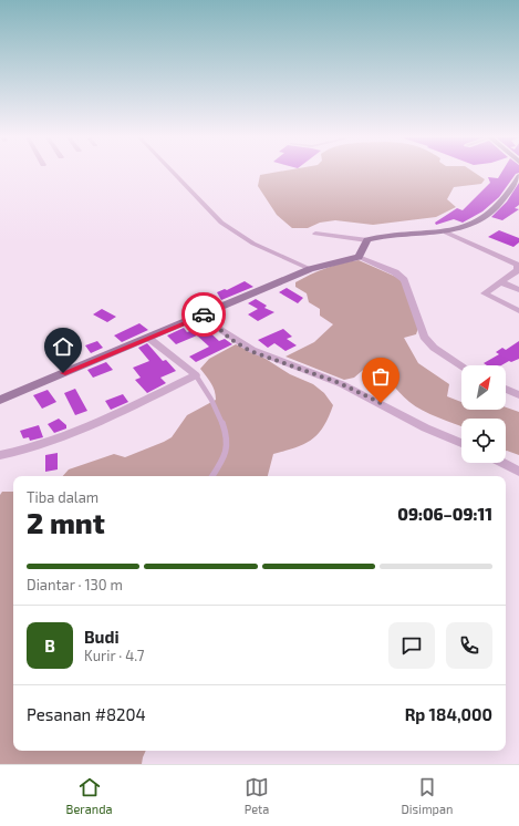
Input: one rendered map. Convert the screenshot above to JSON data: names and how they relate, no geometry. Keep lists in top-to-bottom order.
{
  "north": "top right",
  "page": {
    "heading": ["2 mnt", "Tiba dalam", "09:06–09:11"],
    "panel": [
      "Budi",
      "Kurir · 4.7",
      "Pesanan #8204",
      "Rp 184,000"
    ],
    "bar": "Diantar · 130 m",
    "round": "B",
    "tabs": ["Beranda", "Peta", "Disimpan"]
  }
}
